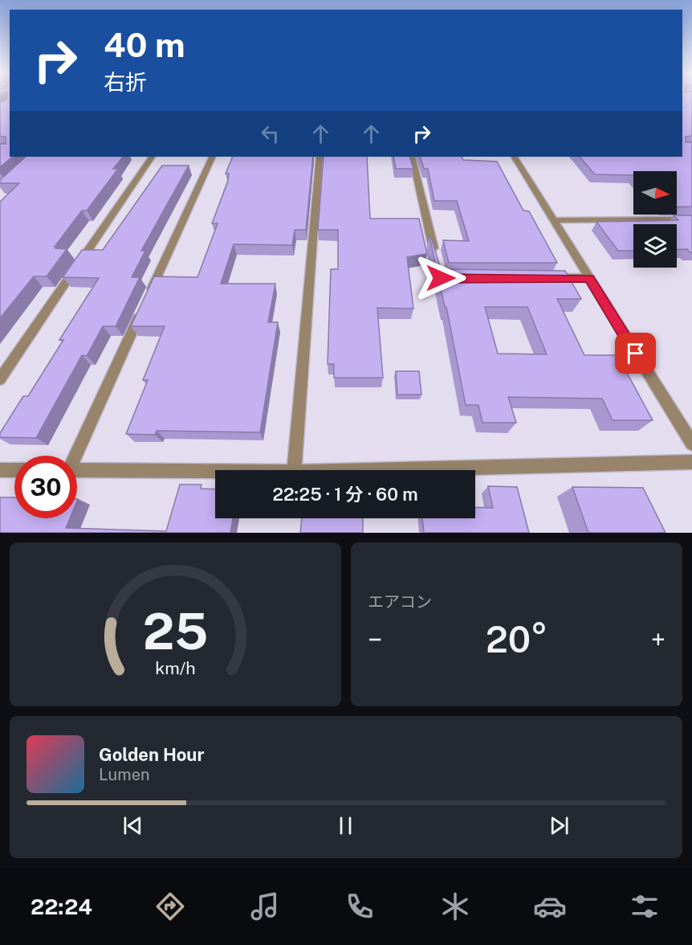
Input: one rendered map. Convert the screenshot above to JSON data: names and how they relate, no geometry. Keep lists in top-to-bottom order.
{
  "north": "right",
  "page": {
    "turn": ["40 m", "右折"],
    "limit": "30",
    "trip": "22:25 · 1 分 · 60 m",
    "tile": "エアコン",
    "heat": ["−", "20°", "+"],
    "song": ["Golden Hour", "Lumen"],
    "tabs": "22:24",
    "gauge": ["25", "km/h"]
  }
}
